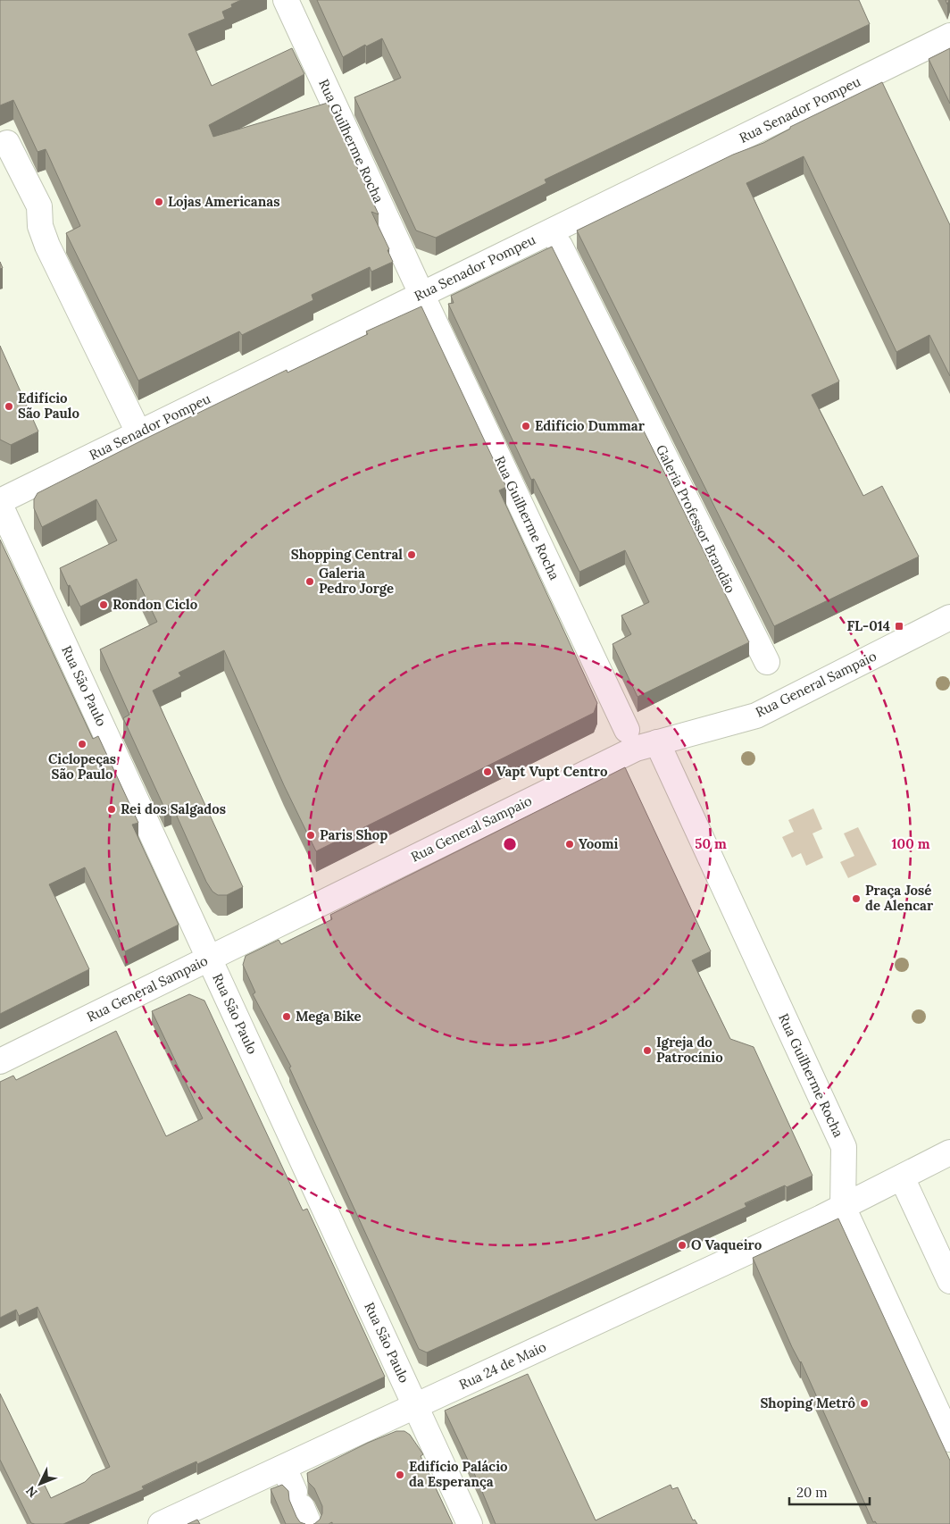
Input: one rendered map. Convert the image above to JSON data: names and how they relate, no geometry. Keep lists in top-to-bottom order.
{
  "streets": {
    "street": [
      "Rua Senador Pompeu",
      "Rua Guilherme Rocha",
      "Galeria Professor Brandão",
      "Rua General Sampaio",
      "Rua São Paulo",
      "Rua 24 de Maio"
    ]
  },
  "crossings": [
    ["Rua Guilherme Rocha", "Rua General Sampaio"],
    ["Rua Guilherme Rocha", "Rua 24 de Maio"],
    ["Rua General Sampaio", "Rua São Paulo"],
    ["Rua São Paulo", "Rua 24 de Maio"]
  ],
  "places": {
    "other": [
      "Lojas Americanas",
      "Edifício São Paulo",
      "Edifício Dummar",
      "Shopping Central",
      "Galeria Pedro Jorge",
      "Rondon Ciclo",
      "Ciclopeças São Paulo",
      "Vapt Vupt Centro",
      "Rei dos Salgados",
      "Paris Shop",
      "Yoomi",
      "Praça José de Alencar",
      "Mega Bike",
      "Igreja do Patrocínio",
      "O Vaqueiro",
      "Shoping Metrô",
      "Edifício Palácio da Esperança"
    ],
    "transit": ["FL-014"]
  },
  "scale_bar": "20 m",
  "north": "bottom left",
  "rings": ["50 m", "100 m"]
}
